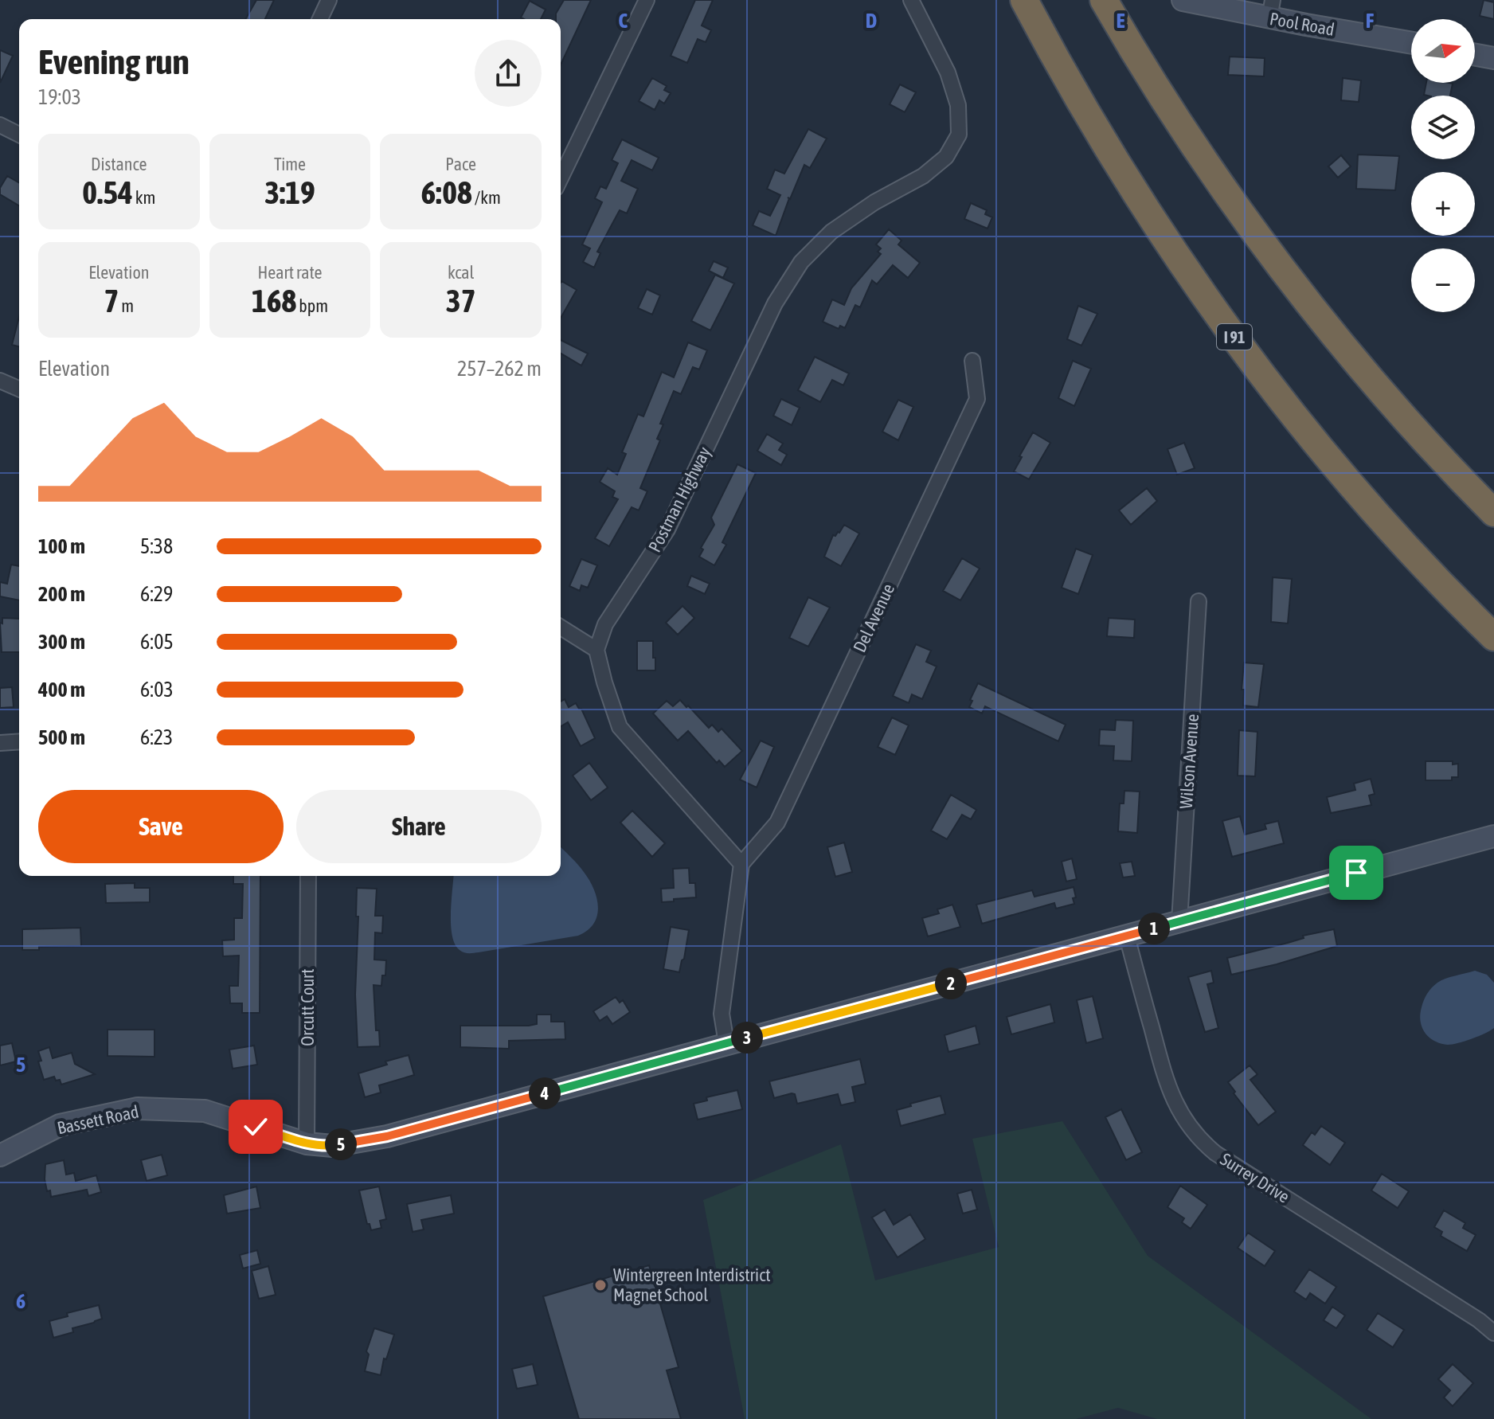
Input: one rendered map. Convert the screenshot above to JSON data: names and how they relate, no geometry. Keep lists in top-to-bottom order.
{
  "streets": {
    "highway": ["I 91"],
    "street": [
      "Pool Road",
      "Postman Highway",
      "Del Avenue",
      "Wilson Avenue",
      "Orcutt Court",
      "Bassett Road",
      "Surrey Drive"
    ]
  },
  "crossings": [
    ["Wilson Avenue", "Bassett Road"],
    ["Orcutt Court", "Bassett Road"],
    ["Bassett Road", "Surrey Drive"]
  ],
  "places": ["Wintergreen Interdistrict Magnet School"],
  "north": "right",
  "page": {
    "map_buttons": ["+", "−"],
    "heading": ["Evening run", "19:03"],
    "stats": [
      ["Distance", "0.54 km"],
      ["Time", "3:19"],
      ["Pace", "6:08 /km"],
      ["Elevation", "7 m"],
      ["Heart rate", "168 bpm"],
      ["kcal", "37"]
    ],
    "chart": ["Elevation", "257–262 m"],
    "list": [
      {
        "name": "100 m",
        "note": "5:38"
      },
      {
        "name": "200 m",
        "note": "6:29"
      },
      {
        "name": "300 m",
        "note": "6:05"
      },
      {
        "name": "400 m",
        "note": "6:03"
      },
      {
        "name": "500 m",
        "note": "6:23"
      }
    ],
    "buttons": ["Save", "Share"],
    "pins": [
      "1",
      "2",
      "3",
      "4",
      "5"
    ]
  },
  "grid": {
    "columns": [
      "C",
      "D",
      "E",
      "F"
    ],
    "rows": ["5", "6"]
  }
}
